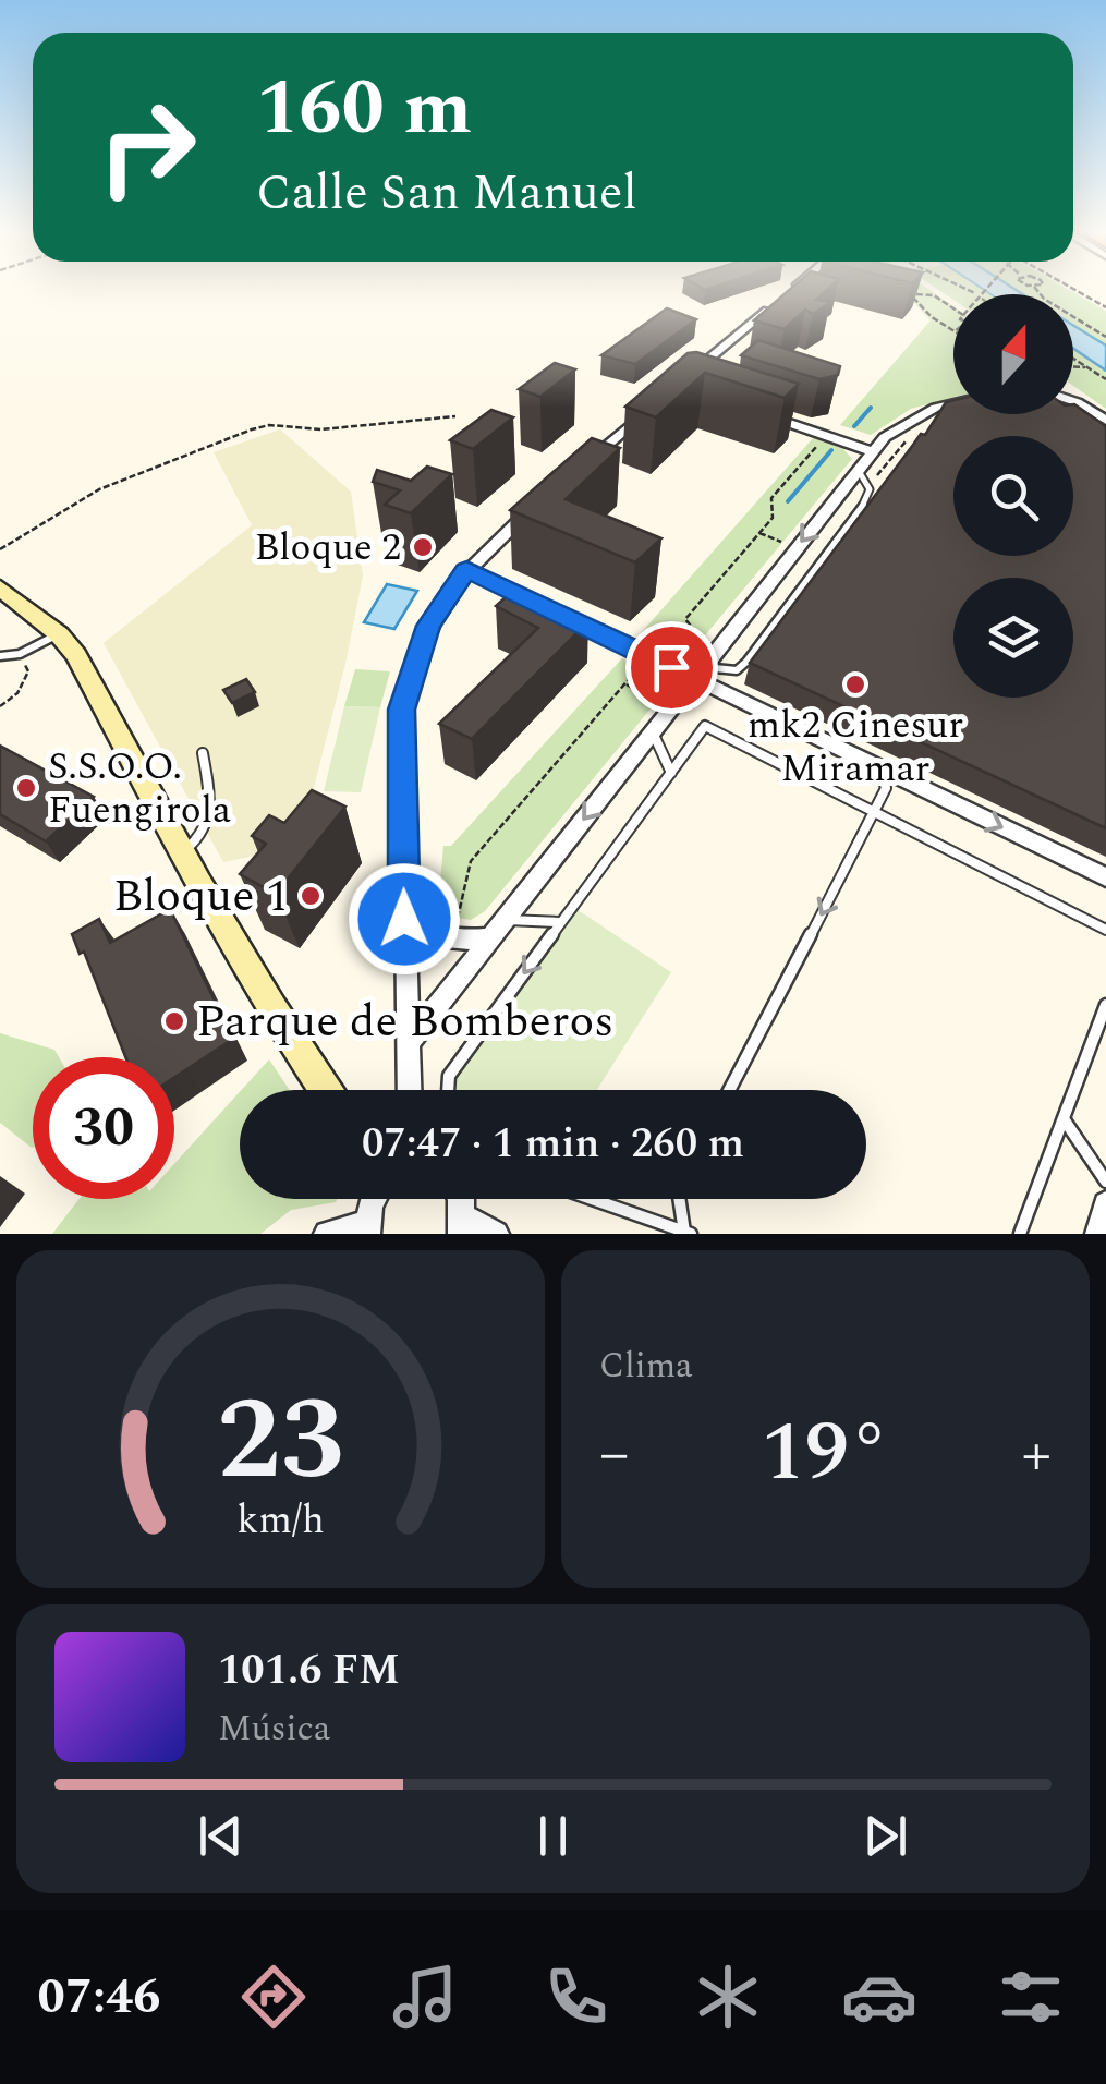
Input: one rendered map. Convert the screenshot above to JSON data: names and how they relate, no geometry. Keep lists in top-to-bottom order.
{
  "places": [
    "Bloque 2",
    "mk2 Cinesur Miramar",
    "S.S.O.O. Fuengirola",
    "Bloque 1",
    "Parque de Bomberos"
  ],
  "north": "top",
  "page": {
    "turn": ["160 m", "Calle San Manuel"],
    "limit": "30",
    "trip": "07:47 · 1 min · 260 m",
    "tile": "Clima",
    "heat": ["−", "19°", "+"],
    "song": ["101.6 FM", "Música"],
    "tabs": "07:46",
    "gauge": ["23", "km/h"]
  }
}
